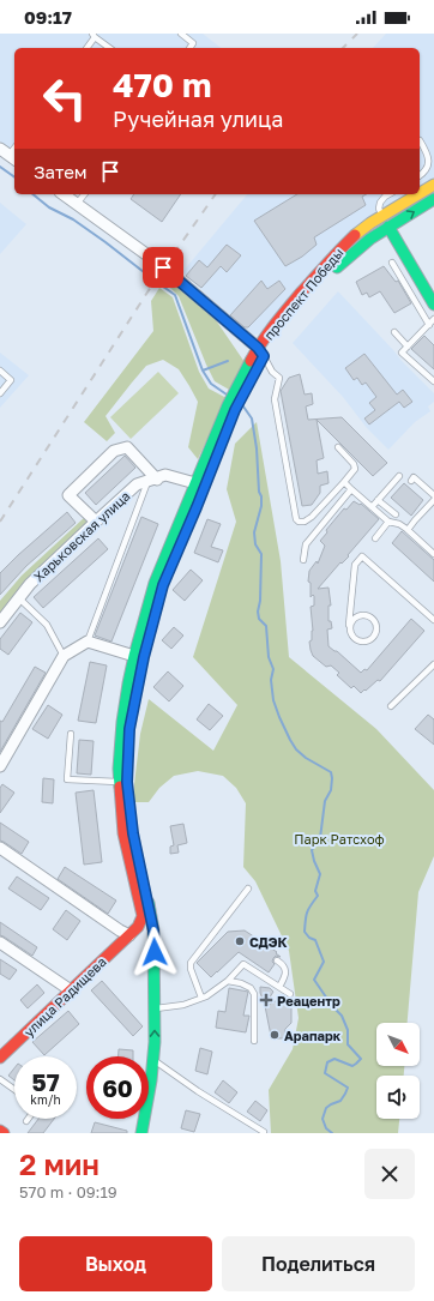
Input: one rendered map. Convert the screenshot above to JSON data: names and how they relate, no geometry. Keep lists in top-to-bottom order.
{
  "streets": {
    "main road": ["проспект Победы", "улица Радищева"],
    "street": ["Харьковская улица"]
  },
  "crossings": [
    ["проспект Победы", "Харьковская улица"],
    ["проспект Победы", "улица Радищева"]
  ],
  "parks": ["Парк Ратсхоф"],
  "places": {
    "other": ["СДЭК", "Арапарк"],
    "health": ["Реацентр"]
  },
  "north": "bottom right",
  "page": {
    "status": "09:17",
    "turn": ["470 m", "Ручейная улица"],
    "then": "Затем",
    "speed": "57 km/h",
    "limit": "60",
    "heading": ["2 мин", "570 m · 09:19"],
    "buttons": ["Выход", "Поделиться"]
  }
}
